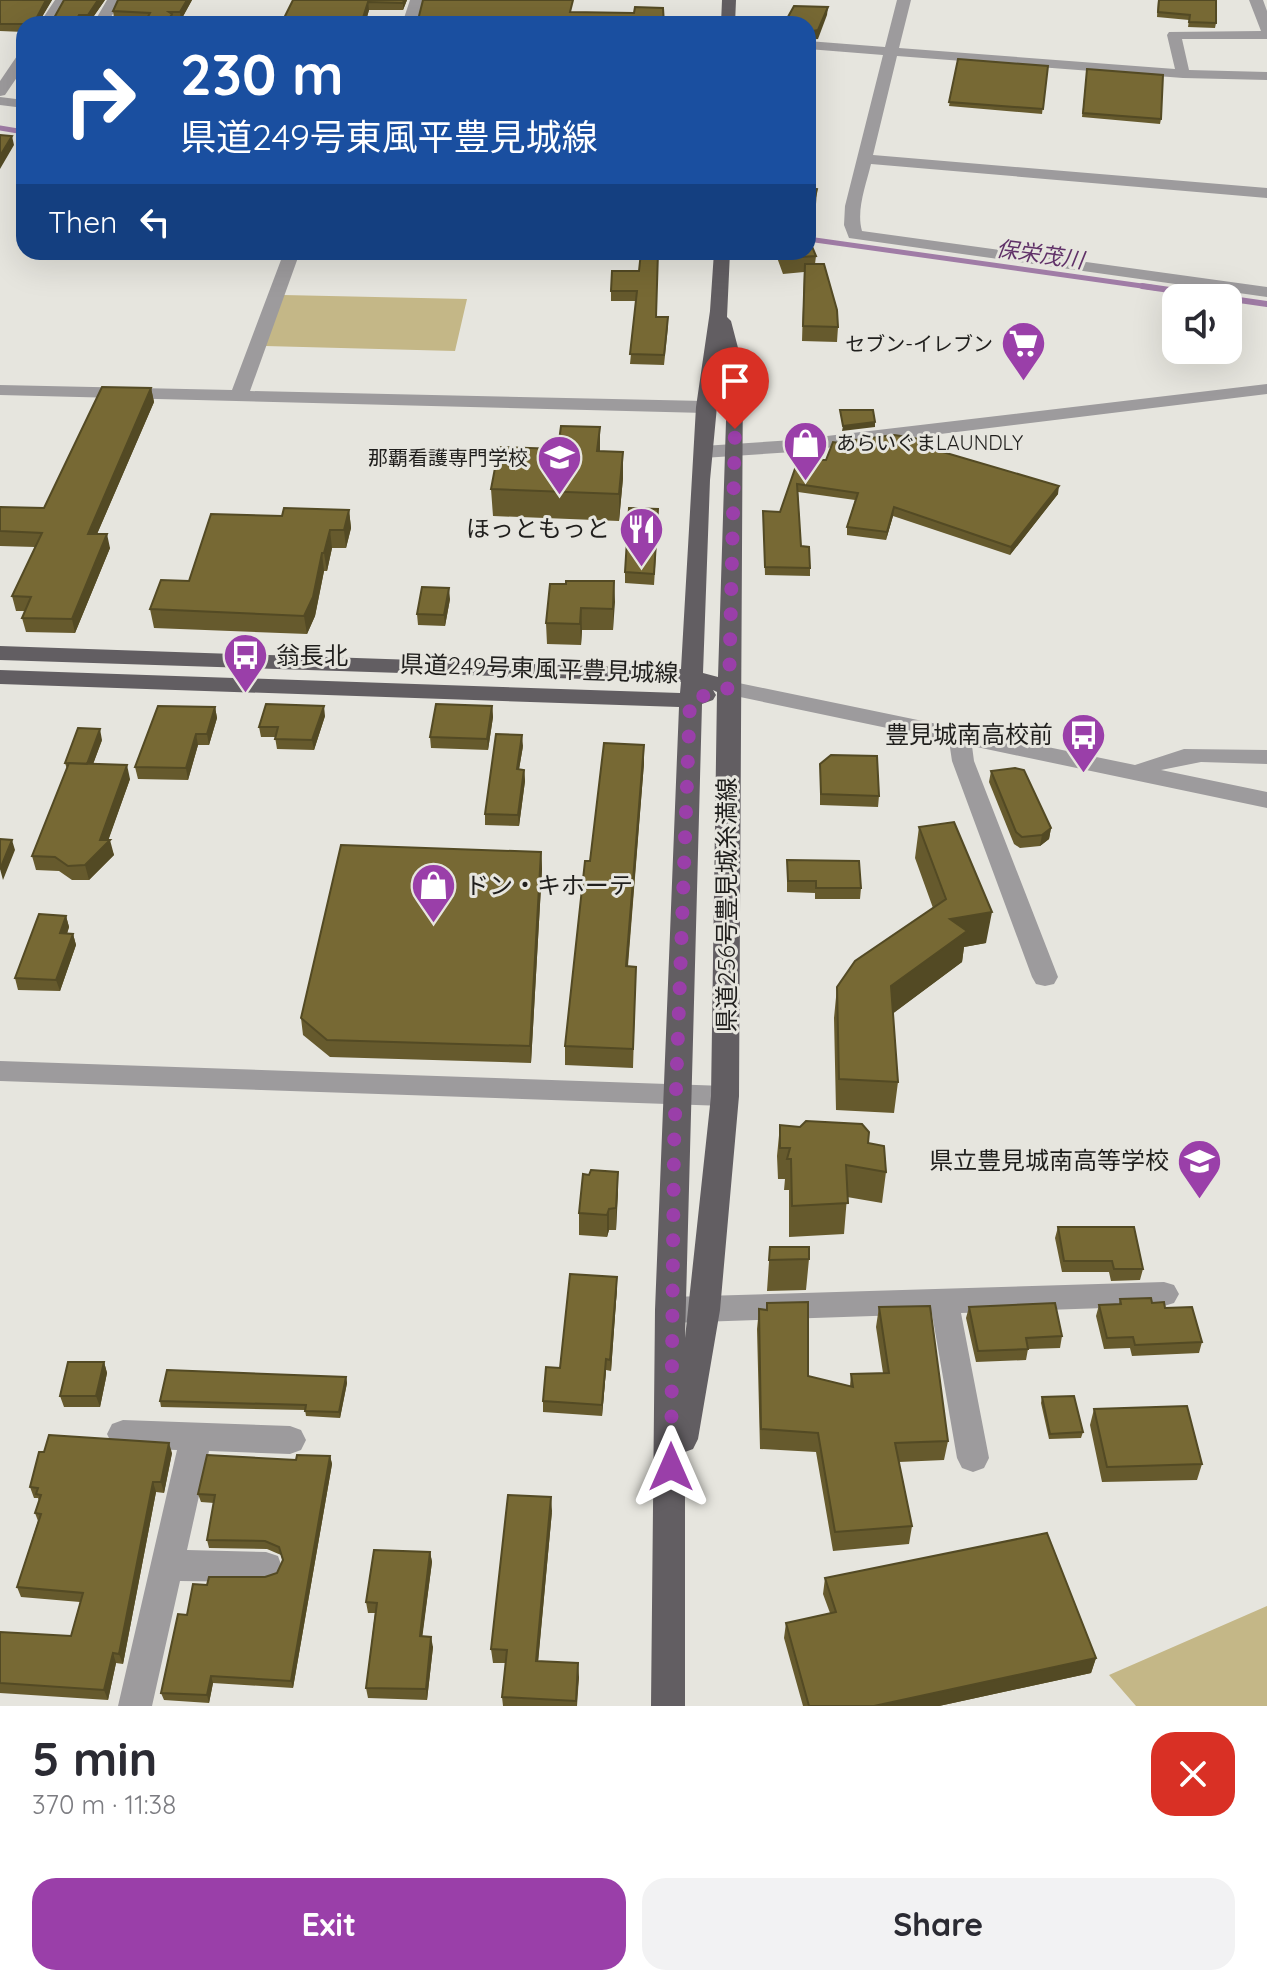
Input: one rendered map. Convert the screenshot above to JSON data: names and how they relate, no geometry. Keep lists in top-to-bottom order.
{
  "streets": {
    "main road": ["県道249号東風平豊見城線", "県道256号豊見城糸満線"]
  },
  "crossings": [
    ["県道249号東風平豊見城線", "県道256号豊見城糸満線"]
  ],
  "water": ["保栄茂川"],
  "places": {
    "supermarket": ["セブン-イレブン"],
    "shop": ["あらいぐまLAUNDLY", "ドン・キホーテ"],
    "school or university": ["那覇看護専門学校", "県立豊見城南高等学校"],
    "restaurant": ["ほっともっと"],
    "bus stop": ["翁長北", "豊見城南高校前"]
  },
  "page": {
    "turn": ["230 m", "県道249号東風平豊見城線"],
    "then": "Then",
    "heading": ["5 min", "370 m · 11:38"],
    "buttons": ["Exit", "Share"]
  }
}
